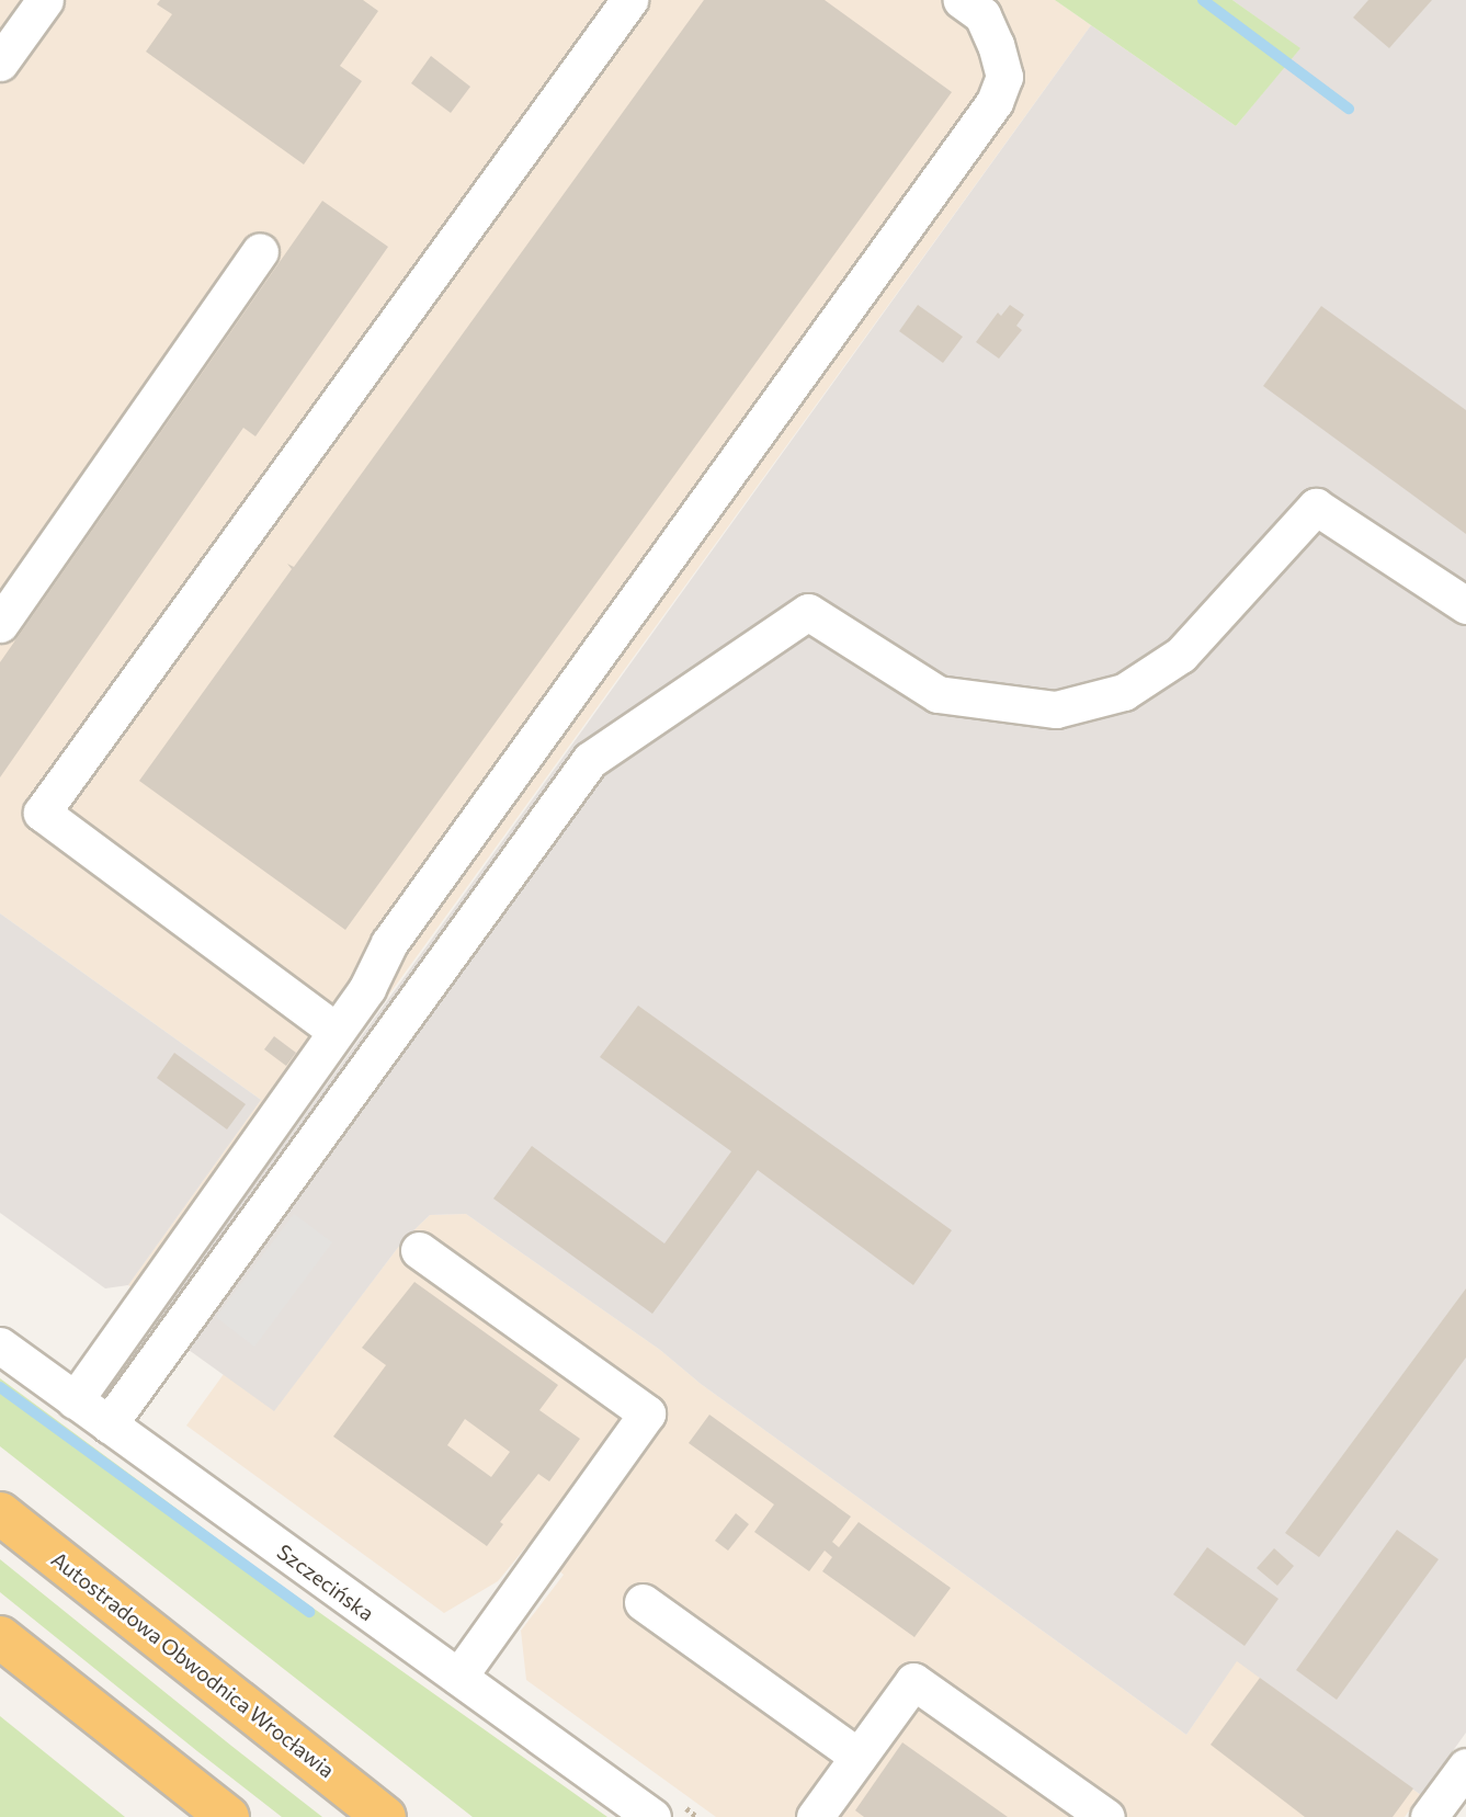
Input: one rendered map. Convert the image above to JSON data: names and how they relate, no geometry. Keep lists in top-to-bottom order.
{
  "streets": {
    "highway": ["Autostradowa Obwodnica Wrocławia"],
    "street": ["Szczecińska"]
  }
}
